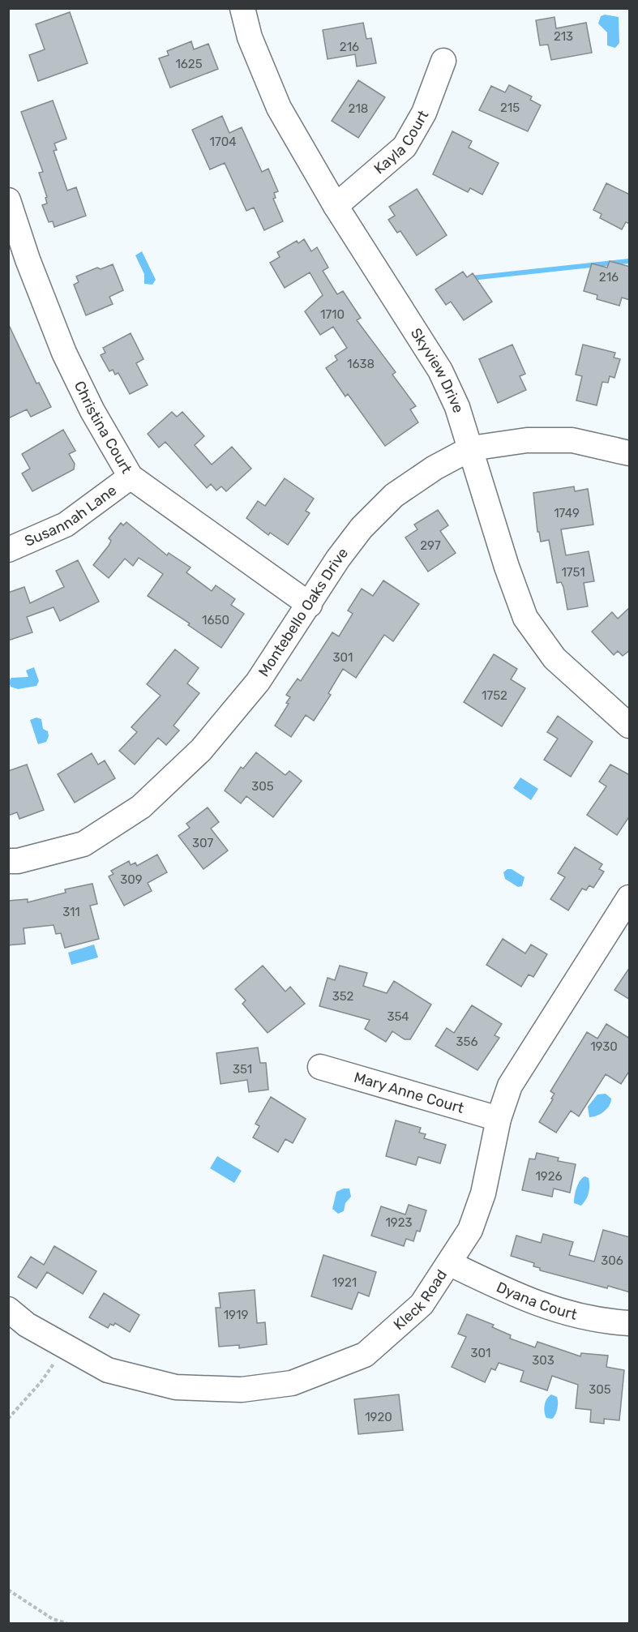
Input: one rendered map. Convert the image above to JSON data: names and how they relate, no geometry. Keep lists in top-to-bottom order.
{
  "streets": {
    "street": [
      "Kayla Court",
      "Skyview Drive",
      "Christina Court",
      "Susannah Lane",
      "Montebello Oaks Drive",
      "Mary Anne Court",
      "Kleck Road",
      "Dyana Court"
    ]
  },
  "crossings": [
    ["Kayla Court", "Skyview Drive"],
    ["Skyview Drive", "Montebello Oaks Drive"],
    ["Christina Court", "Susannah Lane"],
    ["Christina Court", "Montebello Oaks Drive"],
    ["Mary Anne Court", "Kleck Road"],
    ["Kleck Road", "Dyana Court"]
  ],
  "house_numbers": [
    "213",
    "216",
    "1625",
    "215",
    "218",
    "1704",
    "216",
    "1710",
    "1638",
    "1749",
    "297",
    "1751",
    "1650",
    "301",
    "1752",
    "305",
    "307",
    "309",
    "311",
    "352",
    "354",
    "356",
    "1930",
    "351",
    "1926",
    "1923",
    "306",
    "1921",
    "1919",
    "301",
    "303",
    "305",
    "1920"
  ]
}
